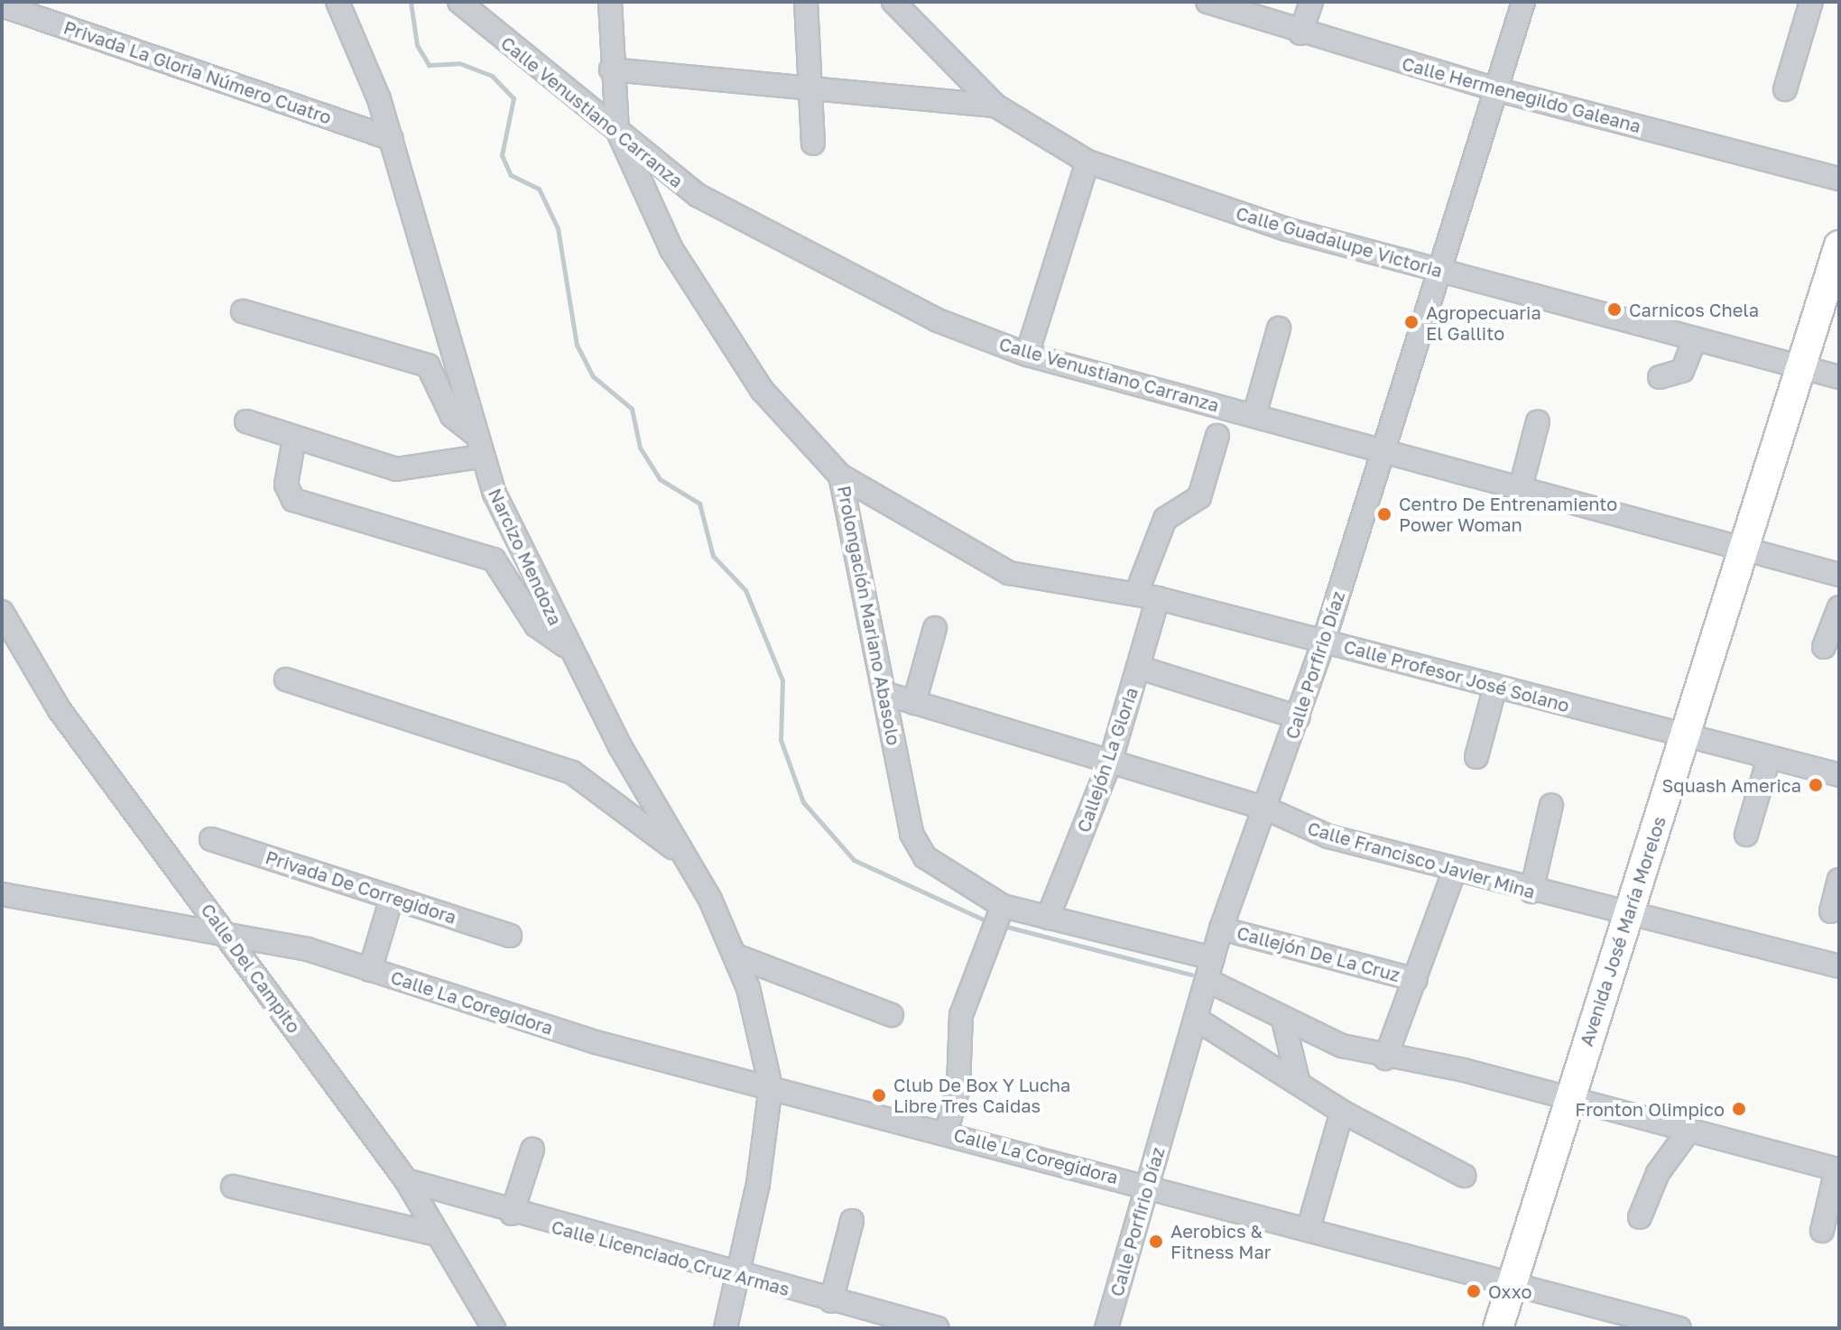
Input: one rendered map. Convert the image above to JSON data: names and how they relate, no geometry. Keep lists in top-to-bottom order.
{
  "streets": {
    "main road": ["Avenida José María Morelos"],
    "street": [
      "Privada La Gloria Número Cuatro",
      "Calle Hermenegildo Galeana",
      "Calle Venustiano Carranza",
      "Calle Guadalupe Victoria",
      "Narcizo Mendoza",
      "Prolongación Mariano Abasolo",
      "Calle Porfirio Díaz",
      "Calle Profesor José Solano",
      "Callejón La Gloria",
      "Calle Francisco Javier Mina",
      "Privada De Corregidora",
      "Callejón De La Cruz",
      "Calle Del Campito",
      "Calle La Coregidora",
      "Calle Licenciado Cruz Armas"
    ]
  },
  "crossings": [
    ["Privada La Gloria Número Cuatro", "Narcizo Mendoza"],
    ["Calle Hermenegildo Galeana", "Calle Porfirio Díaz"],
    ["Calle Venustiano Carranza", "Prolongación Mariano Abasolo"],
    ["Calle Venustiano Carranza", "Calle Porfirio Díaz"],
    ["Calle Venustiano Carranza", "Avenida José María Morelos"],
    ["Calle Guadalupe Victoria", "Calle Porfirio Díaz"],
    ["Calle Guadalupe Victoria", "Avenida José María Morelos"],
    ["Narcizo Mendoza", "Calle La Coregidora"],
    ["Prolongación Mariano Abasolo", "Calle Porfirio Díaz"],
    ["Prolongación Mariano Abasolo", "Calle Profesor José Solano"],
    ["Prolongación Mariano Abasolo", "Callejón La Gloria"],
    ["Prolongación Mariano Abasolo", "Calle Francisco Javier Mina"],
    ["Calle Porfirio Díaz", "Calle Profesor José Solano"],
    ["Calle Porfirio Díaz", "Calle Francisco Javier Mina"],
    ["Calle Porfirio Díaz", "Callejón De La Cruz"],
    ["Calle Porfirio Díaz", "Calle La Coregidora"],
    ["Calle Profesor José Solano", "Callejón La Gloria"],
    ["Calle Profesor José Solano", "Avenida José María Morelos"],
    ["Callejón La Gloria", "Calle Francisco Javier Mina"],
    ["Calle Francisco Javier Mina", "Avenida José María Morelos"],
    ["Avenida José María Morelos", "Calle La Coregidora"],
    ["Calle Del Campito", "Calle La Coregidora"],
    ["Calle Del Campito", "Calle Licenciado Cruz Armas"]
  ],
  "places": [
    "Carnicos Chela",
    "Agropecuaria El Gallito",
    "Centro De Entrenamiento Power Woman",
    "Squash America",
    "Club De Box Y Lucha Libre Tres Caidas",
    "Fronton Olimpico",
    "Aerobics & Fitness Mar",
    "Oxxo"
  ]
}
